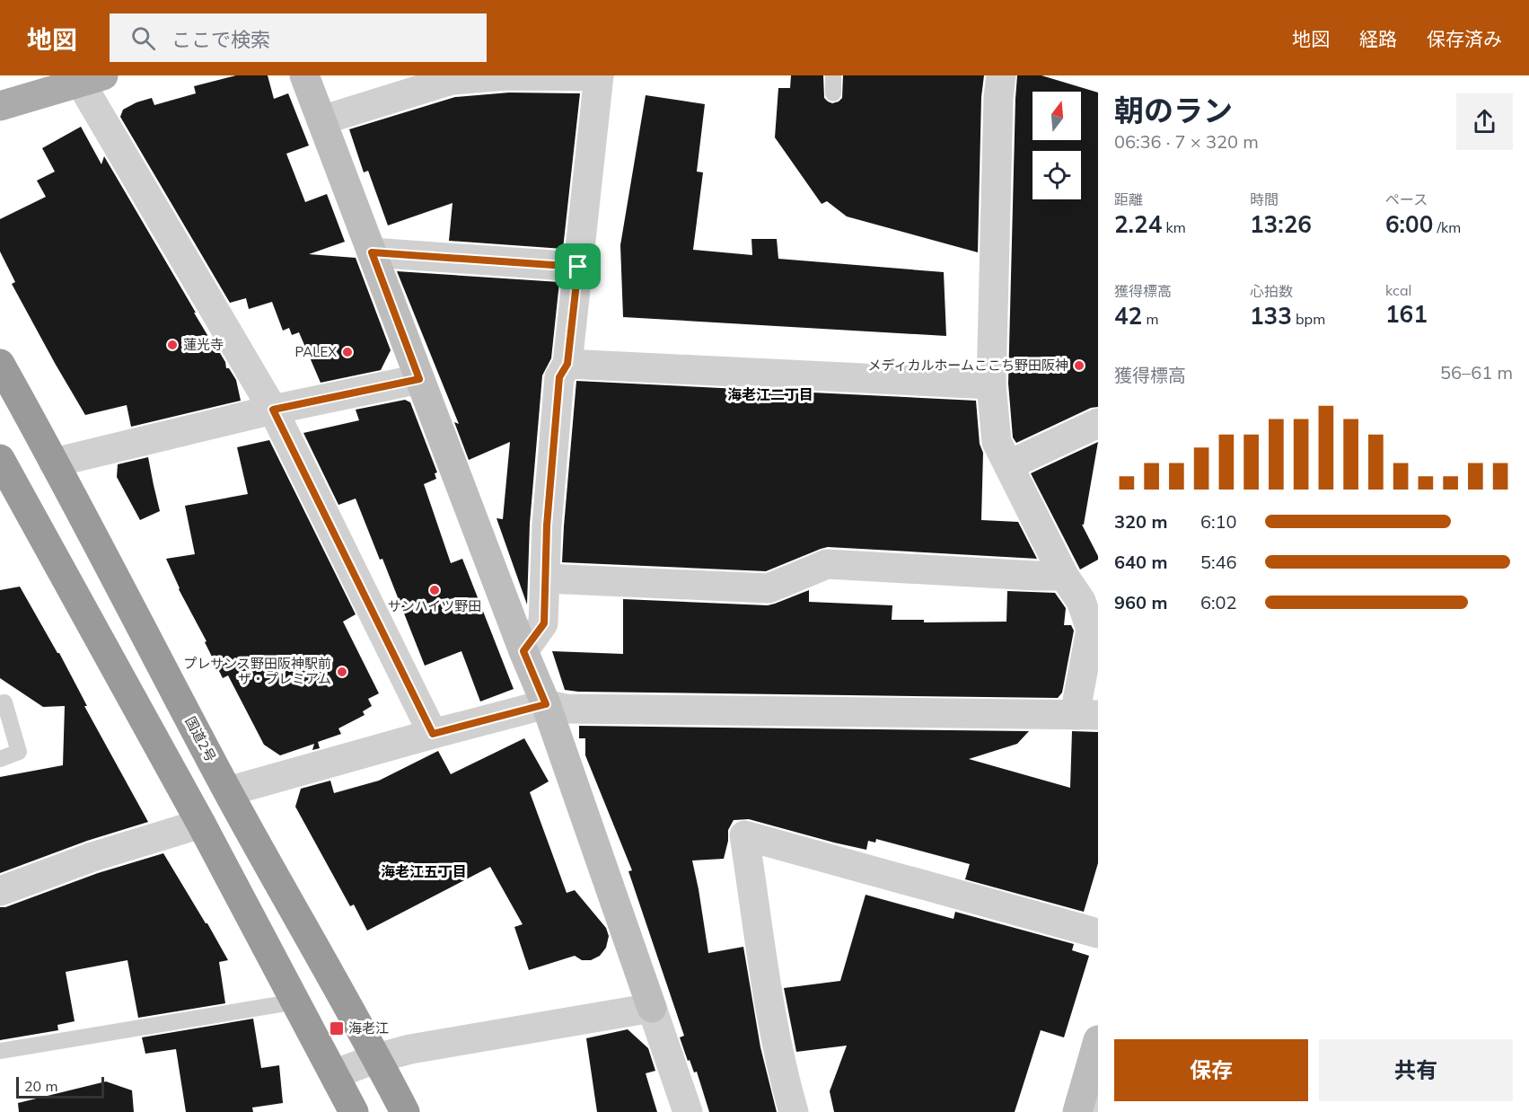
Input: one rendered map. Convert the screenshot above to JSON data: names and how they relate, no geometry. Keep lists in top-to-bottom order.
{
  "streets": {
    "highway": ["国道2号"]
  },
  "districts": ["海老江二丁目", "海老江五丁目"],
  "places": {
    "other": [
      "蓮光寺",
      "PALEX",
      "メディカルホームここち野田阪神",
      "サンハイツ野田",
      "プレサンス野田阪神駅前 ザ・プレミアム"
    ],
    "transit": ["海老江"]
  },
  "scale_bar": "20 m",
  "north": "top",
  "page": {
    "header": "地図",
    "search": "ここで検索",
    "nav": ["地図", "経路", "保存済み"],
    "heading": ["朝のラン", "06:36 · 7 × 320 m"],
    "stats": [
      ["距離", "2.24 km"],
      ["時間", "13:26"],
      ["ペース", "6:00 /km"],
      ["獲得標高", "42 m"],
      ["心拍数", "133 bpm"],
      ["kcal", "161"]
    ],
    "chart": ["獲得標高", "56–61 m"],
    "list": [
      {
        "name": "320 m",
        "note": "6:10"
      },
      {
        "name": "640 m",
        "note": "5:46"
      },
      {
        "name": "960 m",
        "note": "6:02"
      }
    ],
    "buttons": ["保存", "共有"],
    "scale": "20 m"
  }
}
